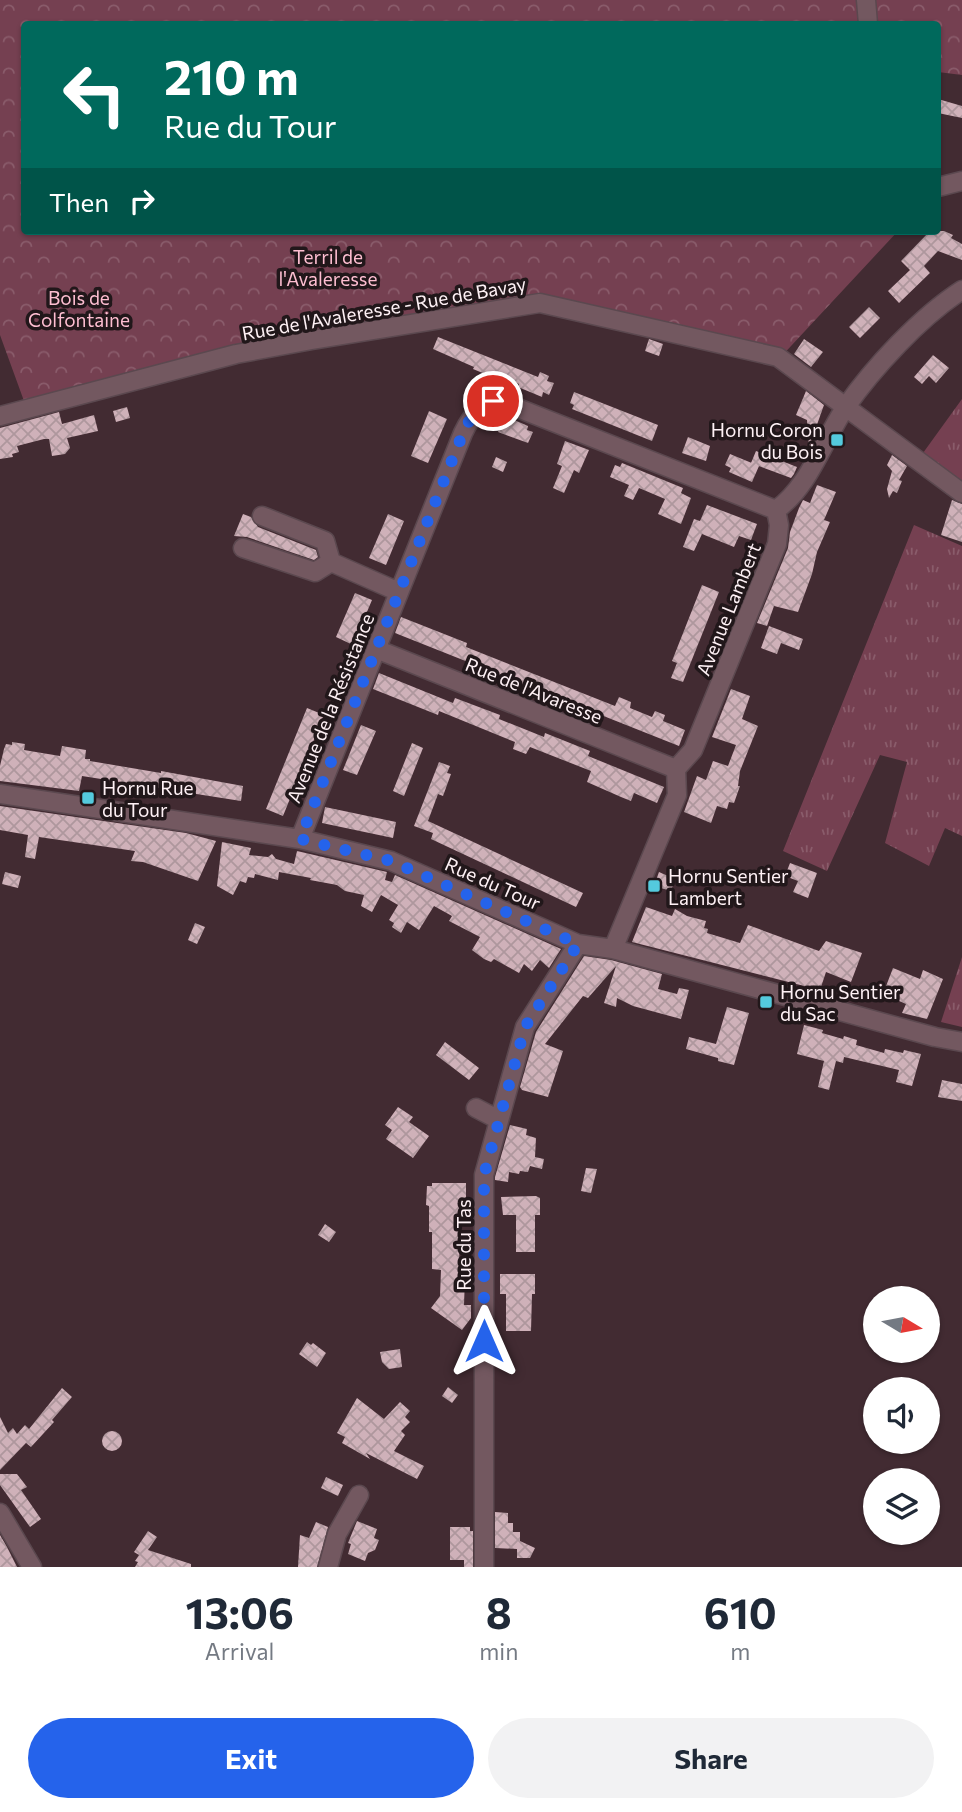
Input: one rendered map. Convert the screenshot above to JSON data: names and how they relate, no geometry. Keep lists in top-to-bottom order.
{
  "streets": {
    "street": [
      "Rue de l'Avaleresse - Rue de Bavay",
      "Avenue Lambert",
      "Rue de l'Avaresse",
      "Avenue de la Résistance",
      "Rue du Tour",
      "Rue du Tas"
    ]
  },
  "crossings": [
    ["Avenue Lambert", "Rue de l'Avaresse"],
    ["Avenue Lambert", "Avenue de la Résistance"],
    ["Rue de l'Avaresse", "Avenue de la Résistance"],
    ["Avenue de la Résistance", "Rue du Tour"],
    ["Rue du Tour", "Rue du Tas"]
  ],
  "parks": ["Terril de l'Avaleresse", "Bois de Colfontaine"],
  "places": {
    "transit": [
      "Hornu Coron du Bois",
      "Hornu Rue du Tour",
      "Hornu Sentier Lambert",
      "Hornu Sentier du Sac"
    ]
  },
  "north": "right",
  "page": {
    "turn": ["210 m", "Rue du Tour"],
    "then": "Then",
    "eta": [
      "13:06",
      "Arrival",
      "8",
      "min",
      "610",
      "m"
    ],
    "buttons": ["Exit", "Share"]
  }
}
